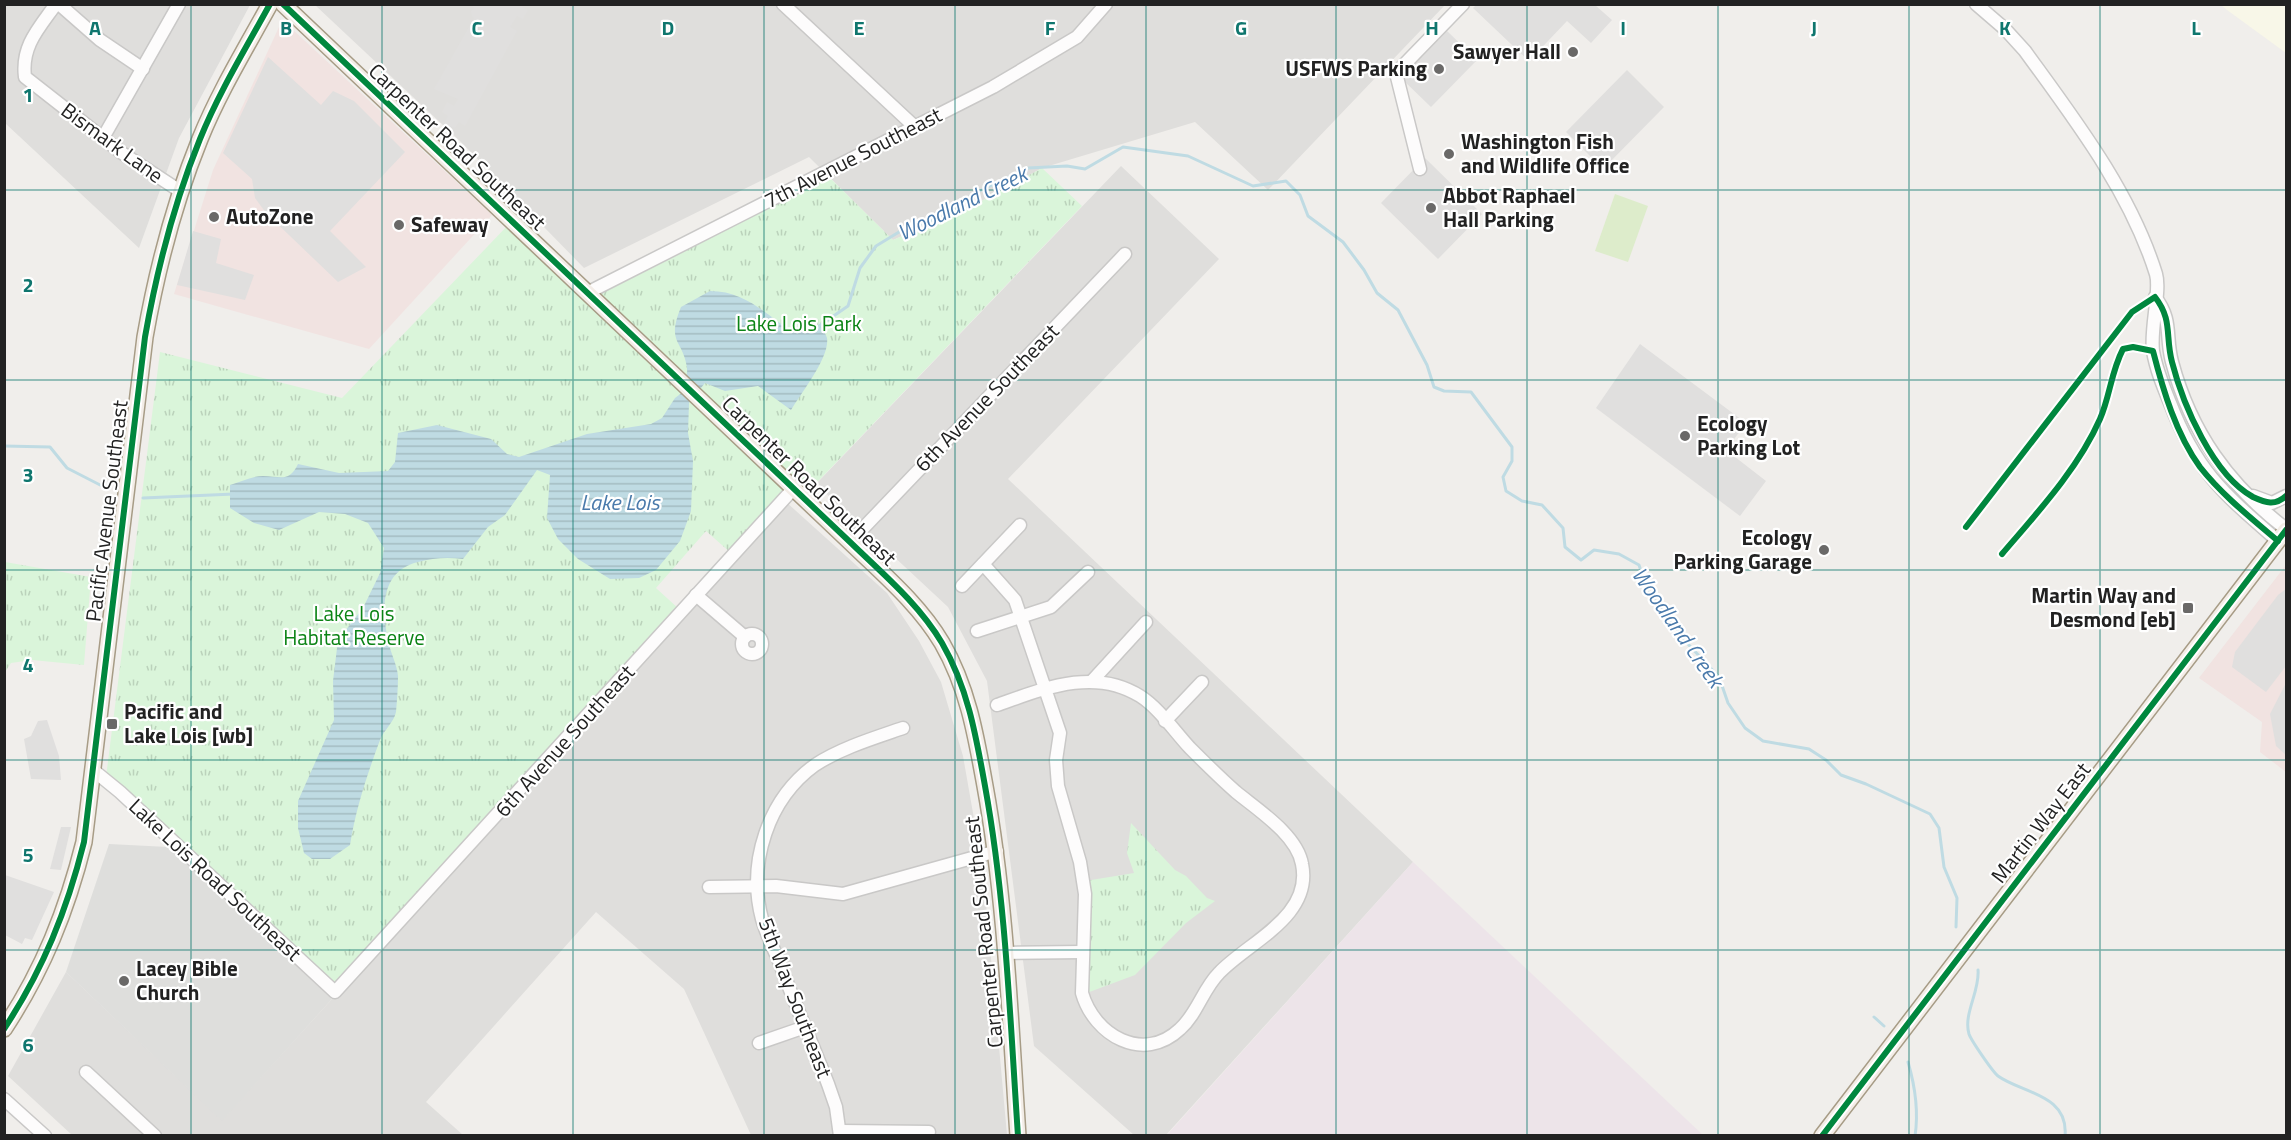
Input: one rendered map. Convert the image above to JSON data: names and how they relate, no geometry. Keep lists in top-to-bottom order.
{
  "streets": {
    "main road": ["Carpenter Road Southeast", "Pacific Avenue Southeast", "Martin Way East"],
    "street": [
      "Bismark Lane",
      "7th Avenue Southeast",
      "6th Avenue Southeast",
      "Lake Lois Road Southeast",
      "5th Way Southeast"
    ]
  },
  "crossings": [
    ["Bismark Lane", "Pacific Avenue Southeast"],
    ["Carpenter Road Southeast", "7th Avenue Southeast"],
    ["Carpenter Road Southeast", "6th Avenue Southeast"],
    ["Carpenter Road Southeast", "5th Way Southeast"],
    ["6th Avenue Southeast", "Lake Lois Road Southeast"],
    ["Pacific Avenue Southeast", "Lake Lois Road Southeast"]
  ],
  "water": ["Woodland Creek", "Lake Lois"],
  "parks": ["Lake Lois Park", "Lake Lois Habitat Reserve"],
  "places": {
    "other": [
      "Sawyer Hall",
      "USFWS Parking",
      "Washington Fish and Wildlife Office",
      "Abbot Raphael Hall Parking",
      "AutoZone",
      "Safeway",
      "Ecology Parking Lot",
      "Ecology Parking Garage",
      "Lacey Bible Church"
    ],
    "transit": ["Martin Way and Desmond [eb]", "Pacific and Lake Lois [wb]"]
  },
  "grid": {
    "columns": [
      "A",
      "B",
      "C",
      "D",
      "E",
      "F",
      "G",
      "H",
      "I",
      "J",
      "K",
      "L"
    ],
    "rows": [
      "1",
      "2",
      "3",
      "4",
      "5",
      "6"
    ]
  }
}
